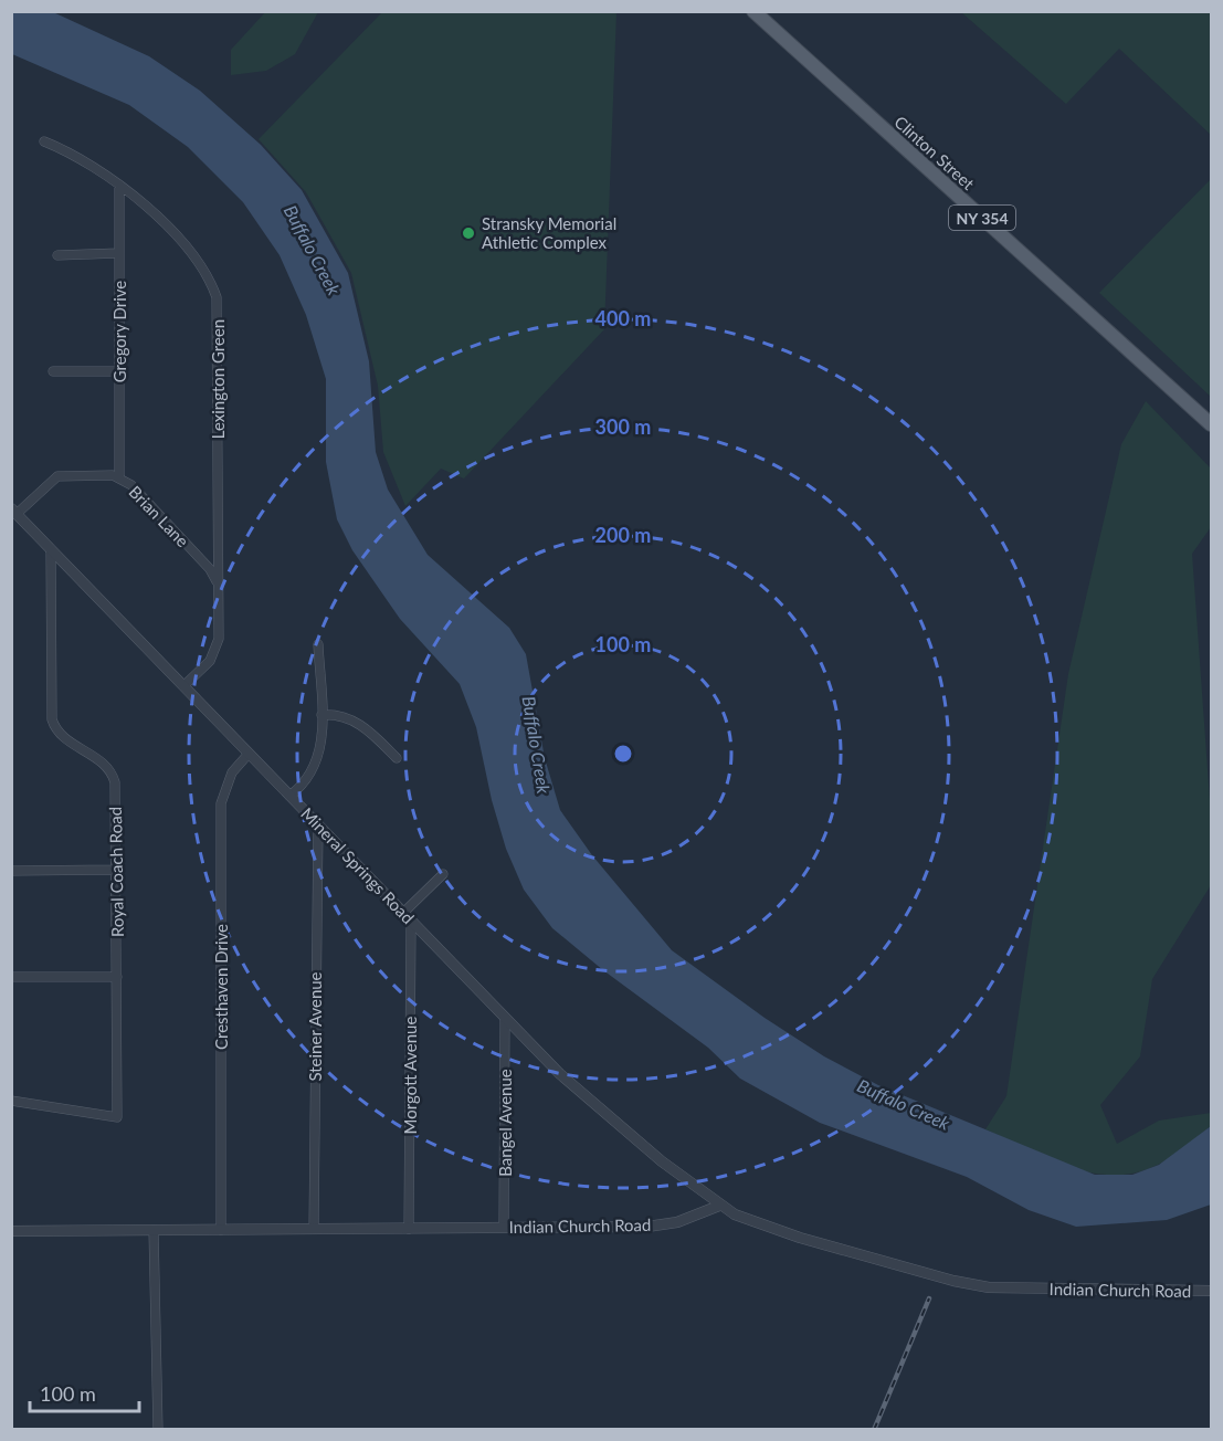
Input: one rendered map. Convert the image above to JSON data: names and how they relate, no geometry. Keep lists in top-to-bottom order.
{
  "streets": {
    "main road": ["Clinton Street", "NY 354"],
    "street": [
      "Gregory Drive",
      "Lexington Green",
      "Brian Lane",
      "Mineral Springs Road",
      "Royal Coach Road",
      "Cresthaven Drive",
      "Steiner Avenue",
      "Morgott Avenue",
      "Bangel Avenue",
      "Indian Church Road"
    ]
  },
  "crossings": [
    ["Gregory Drive", "Lexington Green"],
    ["Gregory Drive", "Brian Lane"],
    ["Lexington Green", "Brian Lane"],
    ["Lexington Green", "Mineral Springs Road"],
    ["Brian Lane", "Mineral Springs Road"],
    ["Mineral Springs Road", "Royal Coach Road"],
    ["Mineral Springs Road", "Cresthaven Drive"],
    ["Mineral Springs Road", "Steiner Avenue"],
    ["Mineral Springs Road", "Morgott Avenue"],
    ["Mineral Springs Road", "Bangel Avenue"],
    ["Mineral Springs Road", "Indian Church Road"],
    ["Cresthaven Drive", "Indian Church Road"],
    ["Steiner Avenue", "Indian Church Road"],
    ["Morgott Avenue", "Indian Church Road"],
    ["Bangel Avenue", "Indian Church Road"]
  ],
  "water": ["Buffalo Creek"],
  "places": ["Stransky Memorial Athletic Complex"],
  "scale_bar": "100 m",
  "rings": [
    "400 m",
    "300 m",
    "200 m",
    "100 m"
  ]
}
